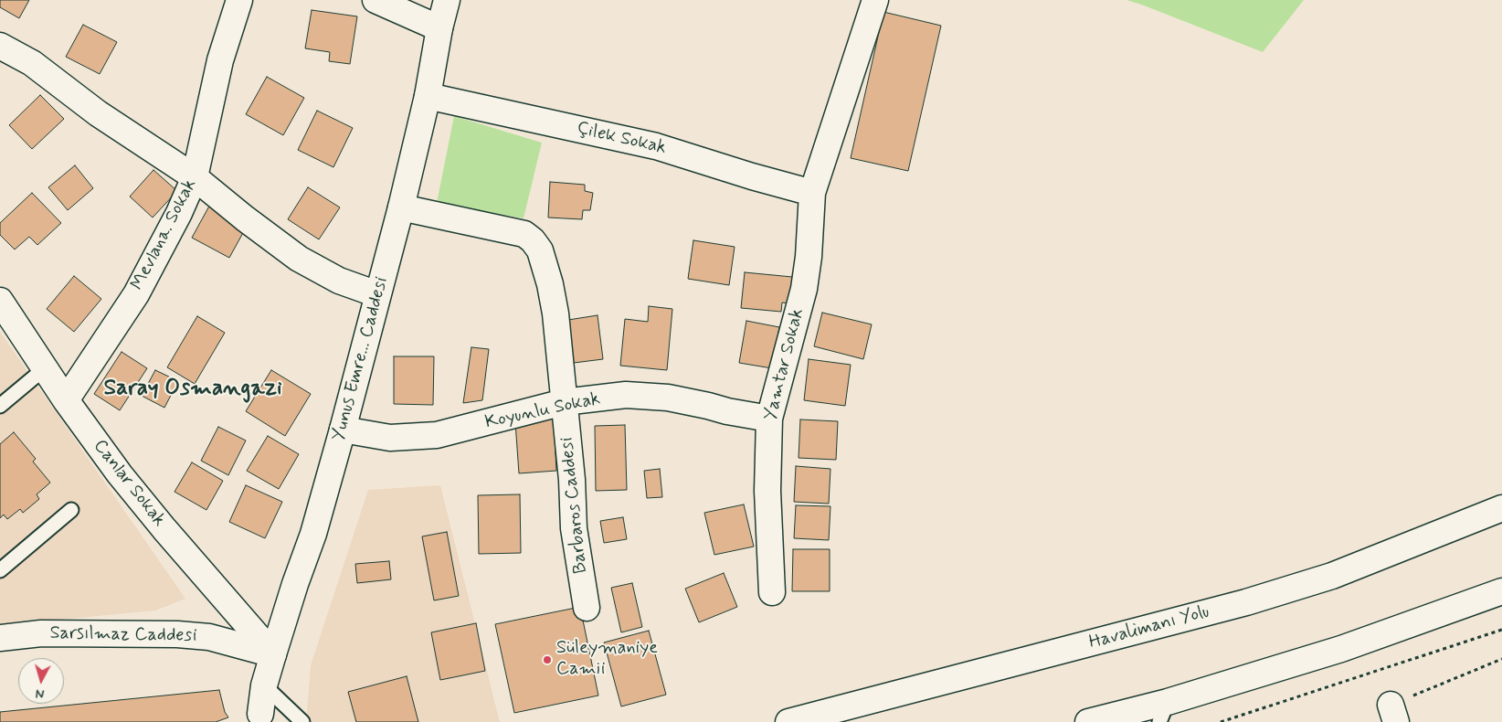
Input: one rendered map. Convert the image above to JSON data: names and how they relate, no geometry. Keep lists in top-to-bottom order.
{
  "streets": {
    "main road": [
      "Çilek Sokak",
      "Mevlana. Sokak",
      "Yunus Emre... Caddesi",
      "Yamtar Sokak",
      "Koyunlu Sokak",
      "Canlar Sokak",
      "Barbaros Caddesi",
      "Havalimanı Yolu",
      "Sarsılmaz Caddesi"
    ]
  },
  "crossings": [
    ["Çilek Sokak", "Yunus Emre... Caddesi"],
    ["Çilek Sokak", "Yamtar Sokak"],
    ["Mevlana. Sokak", "Canlar Sokak"],
    ["Yunus Emre... Caddesi", "Koyunlu Sokak"],
    ["Yunus Emre... Caddesi", "Canlar Sokak"],
    ["Yunus Emre... Caddesi", "Barbaros Caddesi"],
    ["Yunus Emre... Caddesi", "Sarsılmaz Caddesi"],
    ["Yamtar Sokak", "Koyunlu Sokak"],
    ["Koyunlu Sokak", "Barbaros Caddesi"],
    ["Canlar Sokak", "Sarsılmaz Caddesi"]
  ],
  "districts": ["Saray Osmangazi"],
  "places": ["Süleymaniye Camii"],
  "north": "bottom"
}
